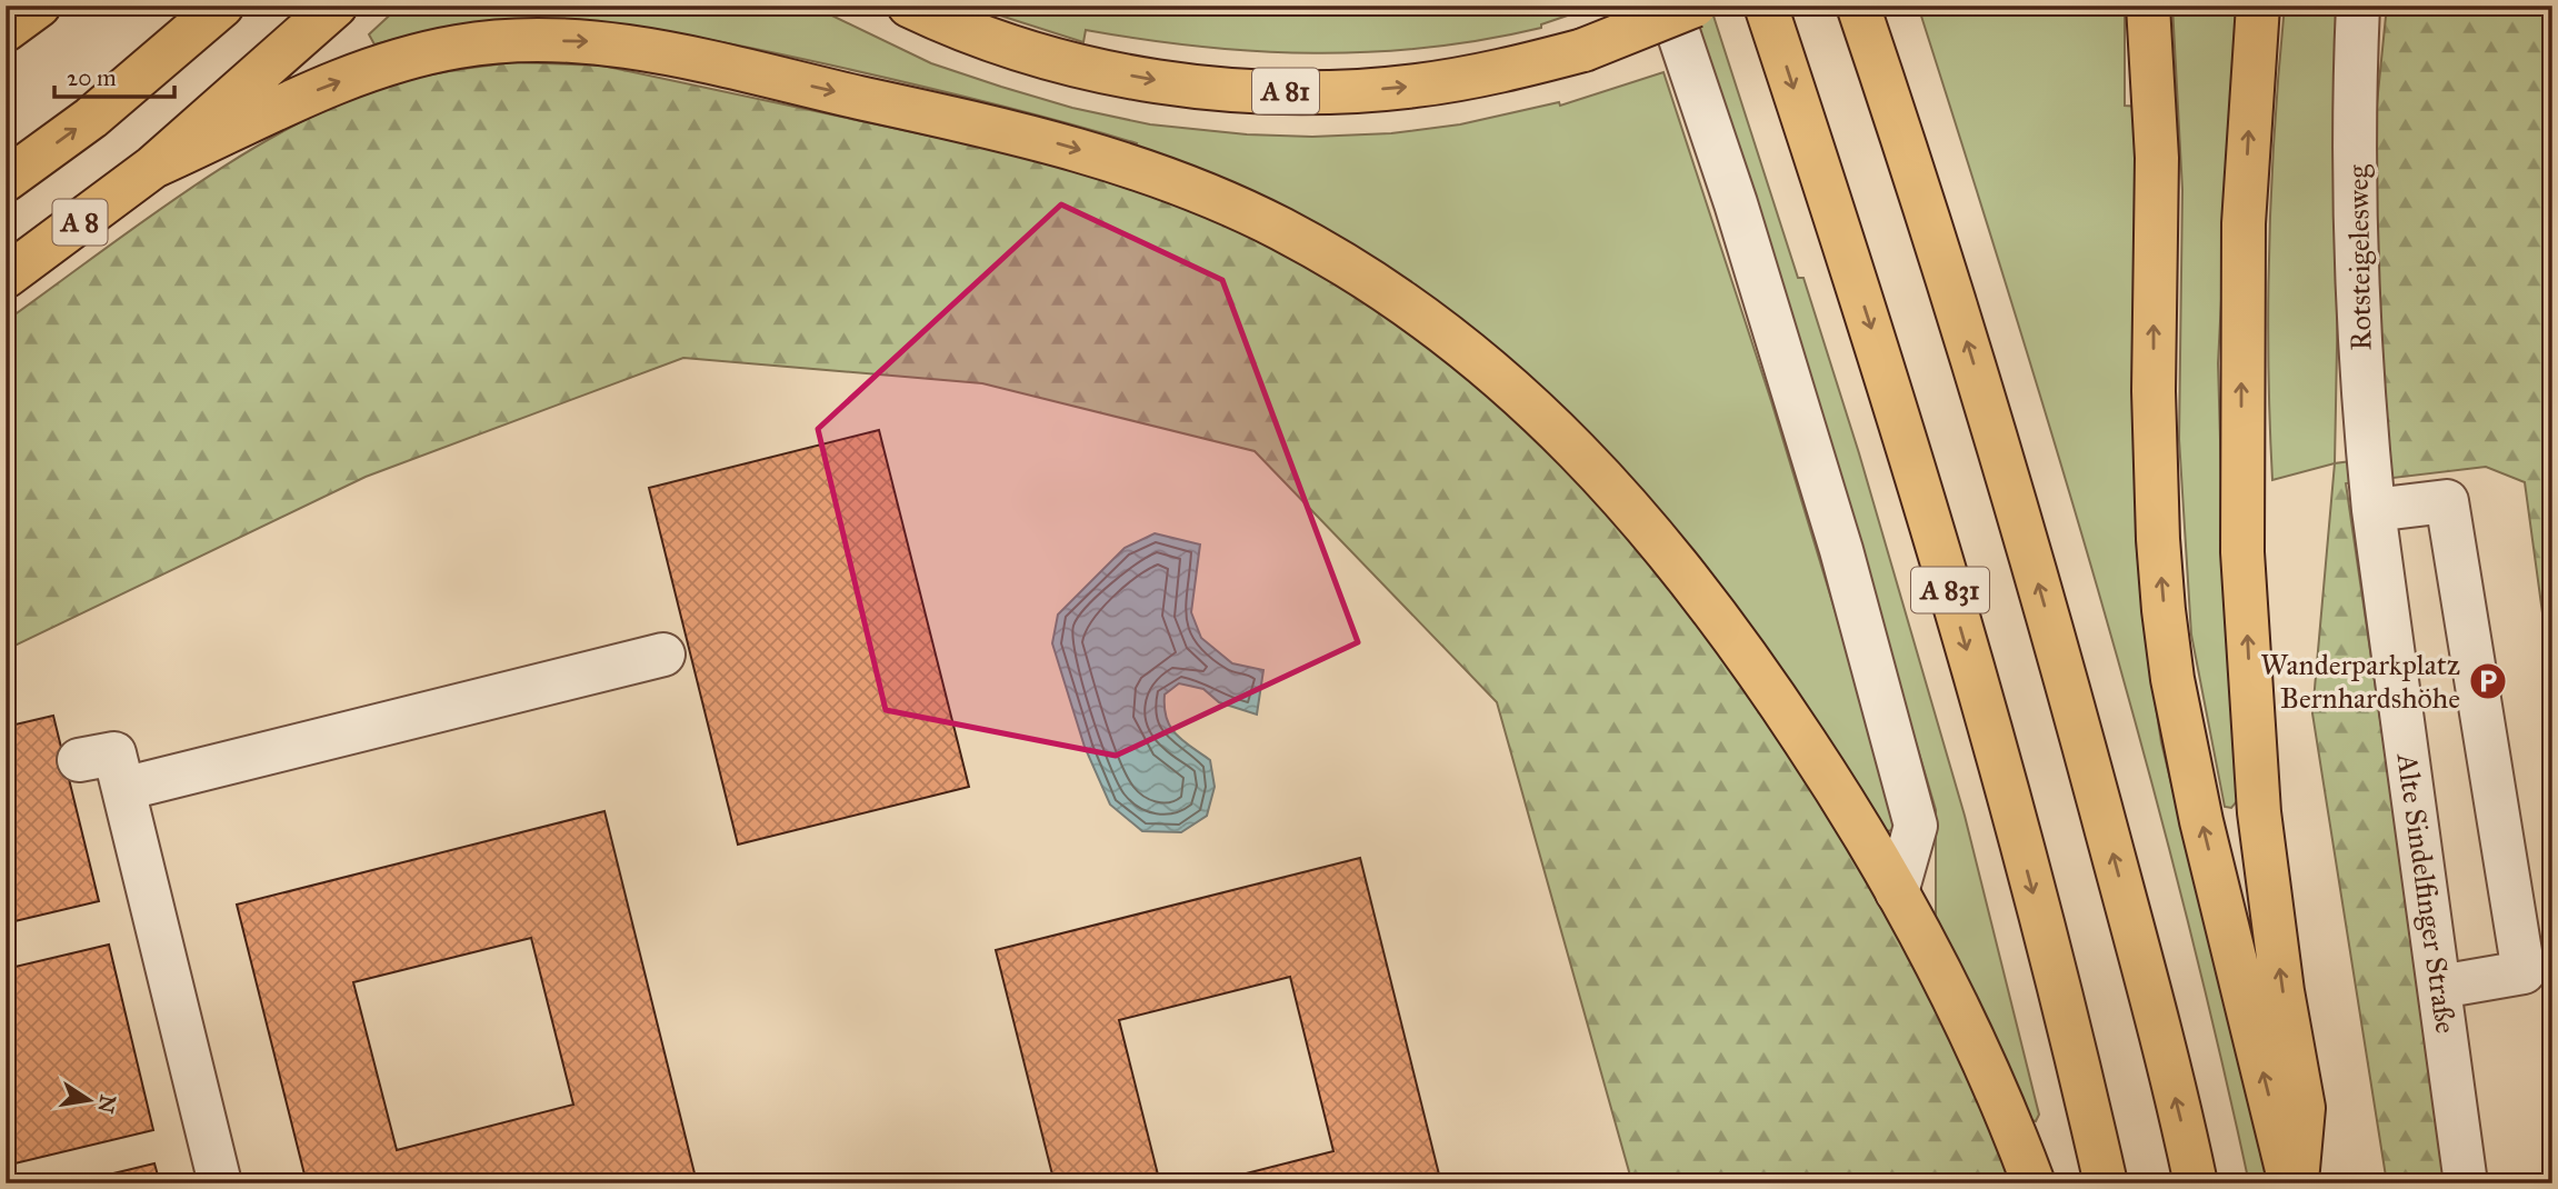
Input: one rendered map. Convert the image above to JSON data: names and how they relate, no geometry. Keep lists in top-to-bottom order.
{
  "streets": {
    "highway": ["A 81", "A 8", "A 831"],
    "lane": ["Rotsteigelesweg", "Alte Sindelfinger Straße"]
  },
  "crossings": [
    ["Rotsteigelesweg", "Alte Sindelfinger Straße"]
  ],
  "places": {
    "parking": ["Wanderparkplatz Bernhardshöhe"]
  },
  "scale_bar": "20 m",
  "north": "right"
}
